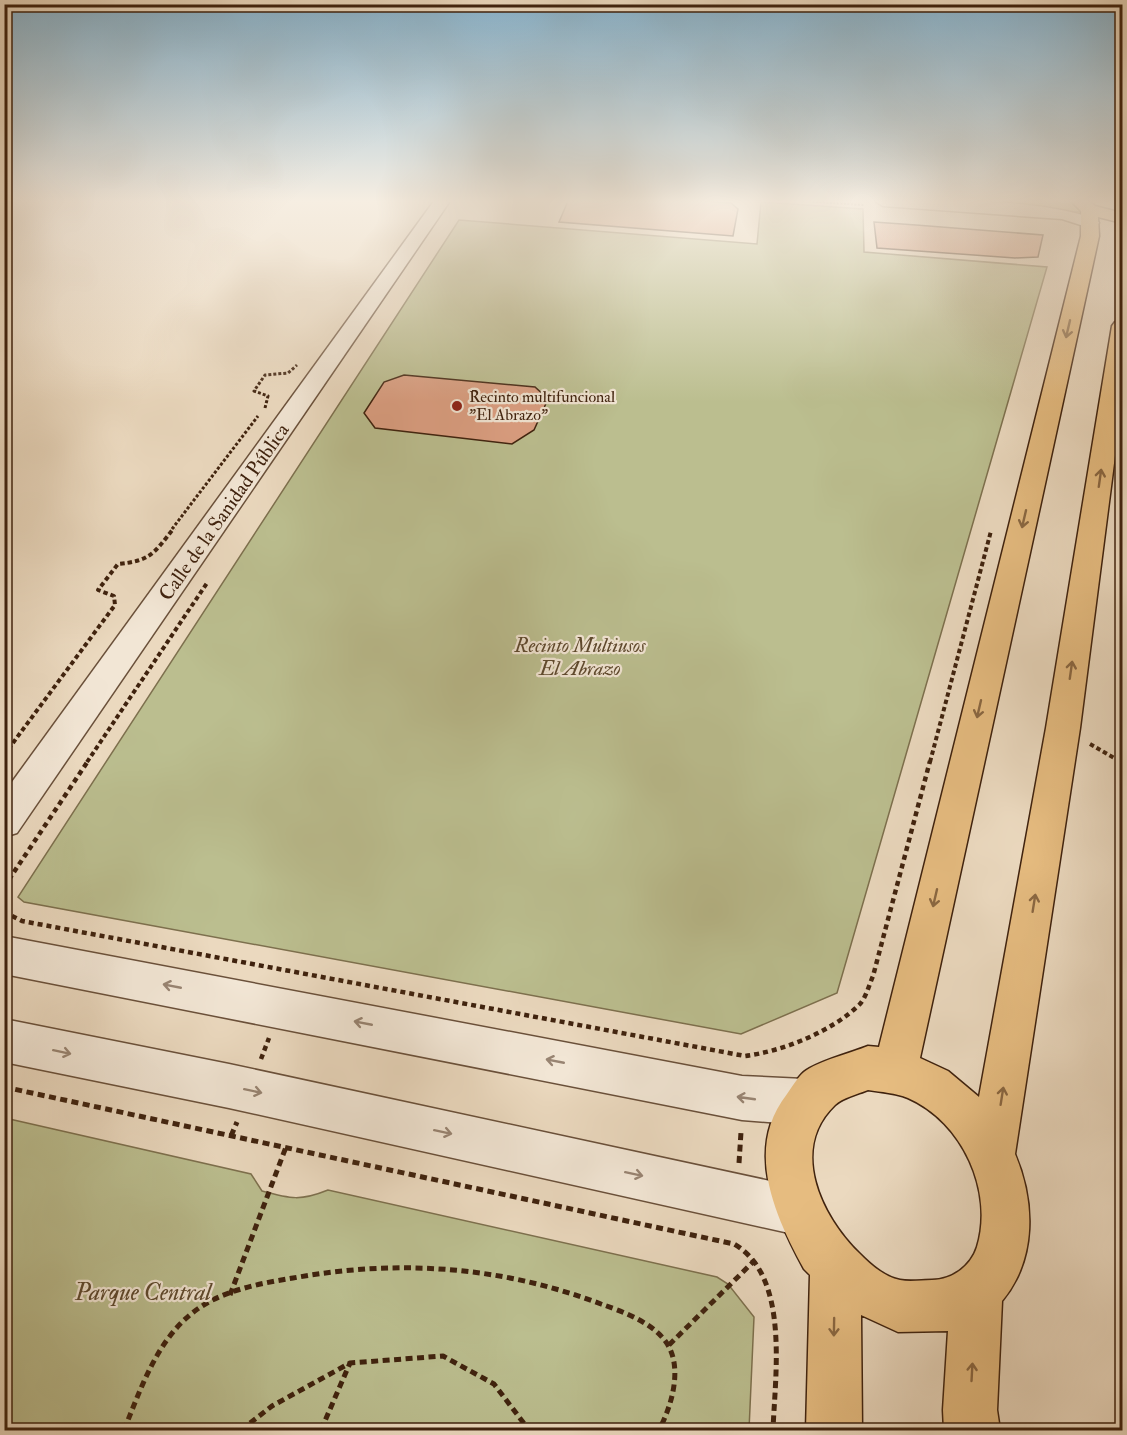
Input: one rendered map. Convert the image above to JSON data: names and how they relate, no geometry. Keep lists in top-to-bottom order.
{
  "streets": {
    "street": ["Calle de la Sanidad Pública"]
  },
  "parks": ["Recinto Multiusos El Abrazo", "Parque Central"],
  "places": ["Recinto multifuncional \"El Abrazo\""]
}
